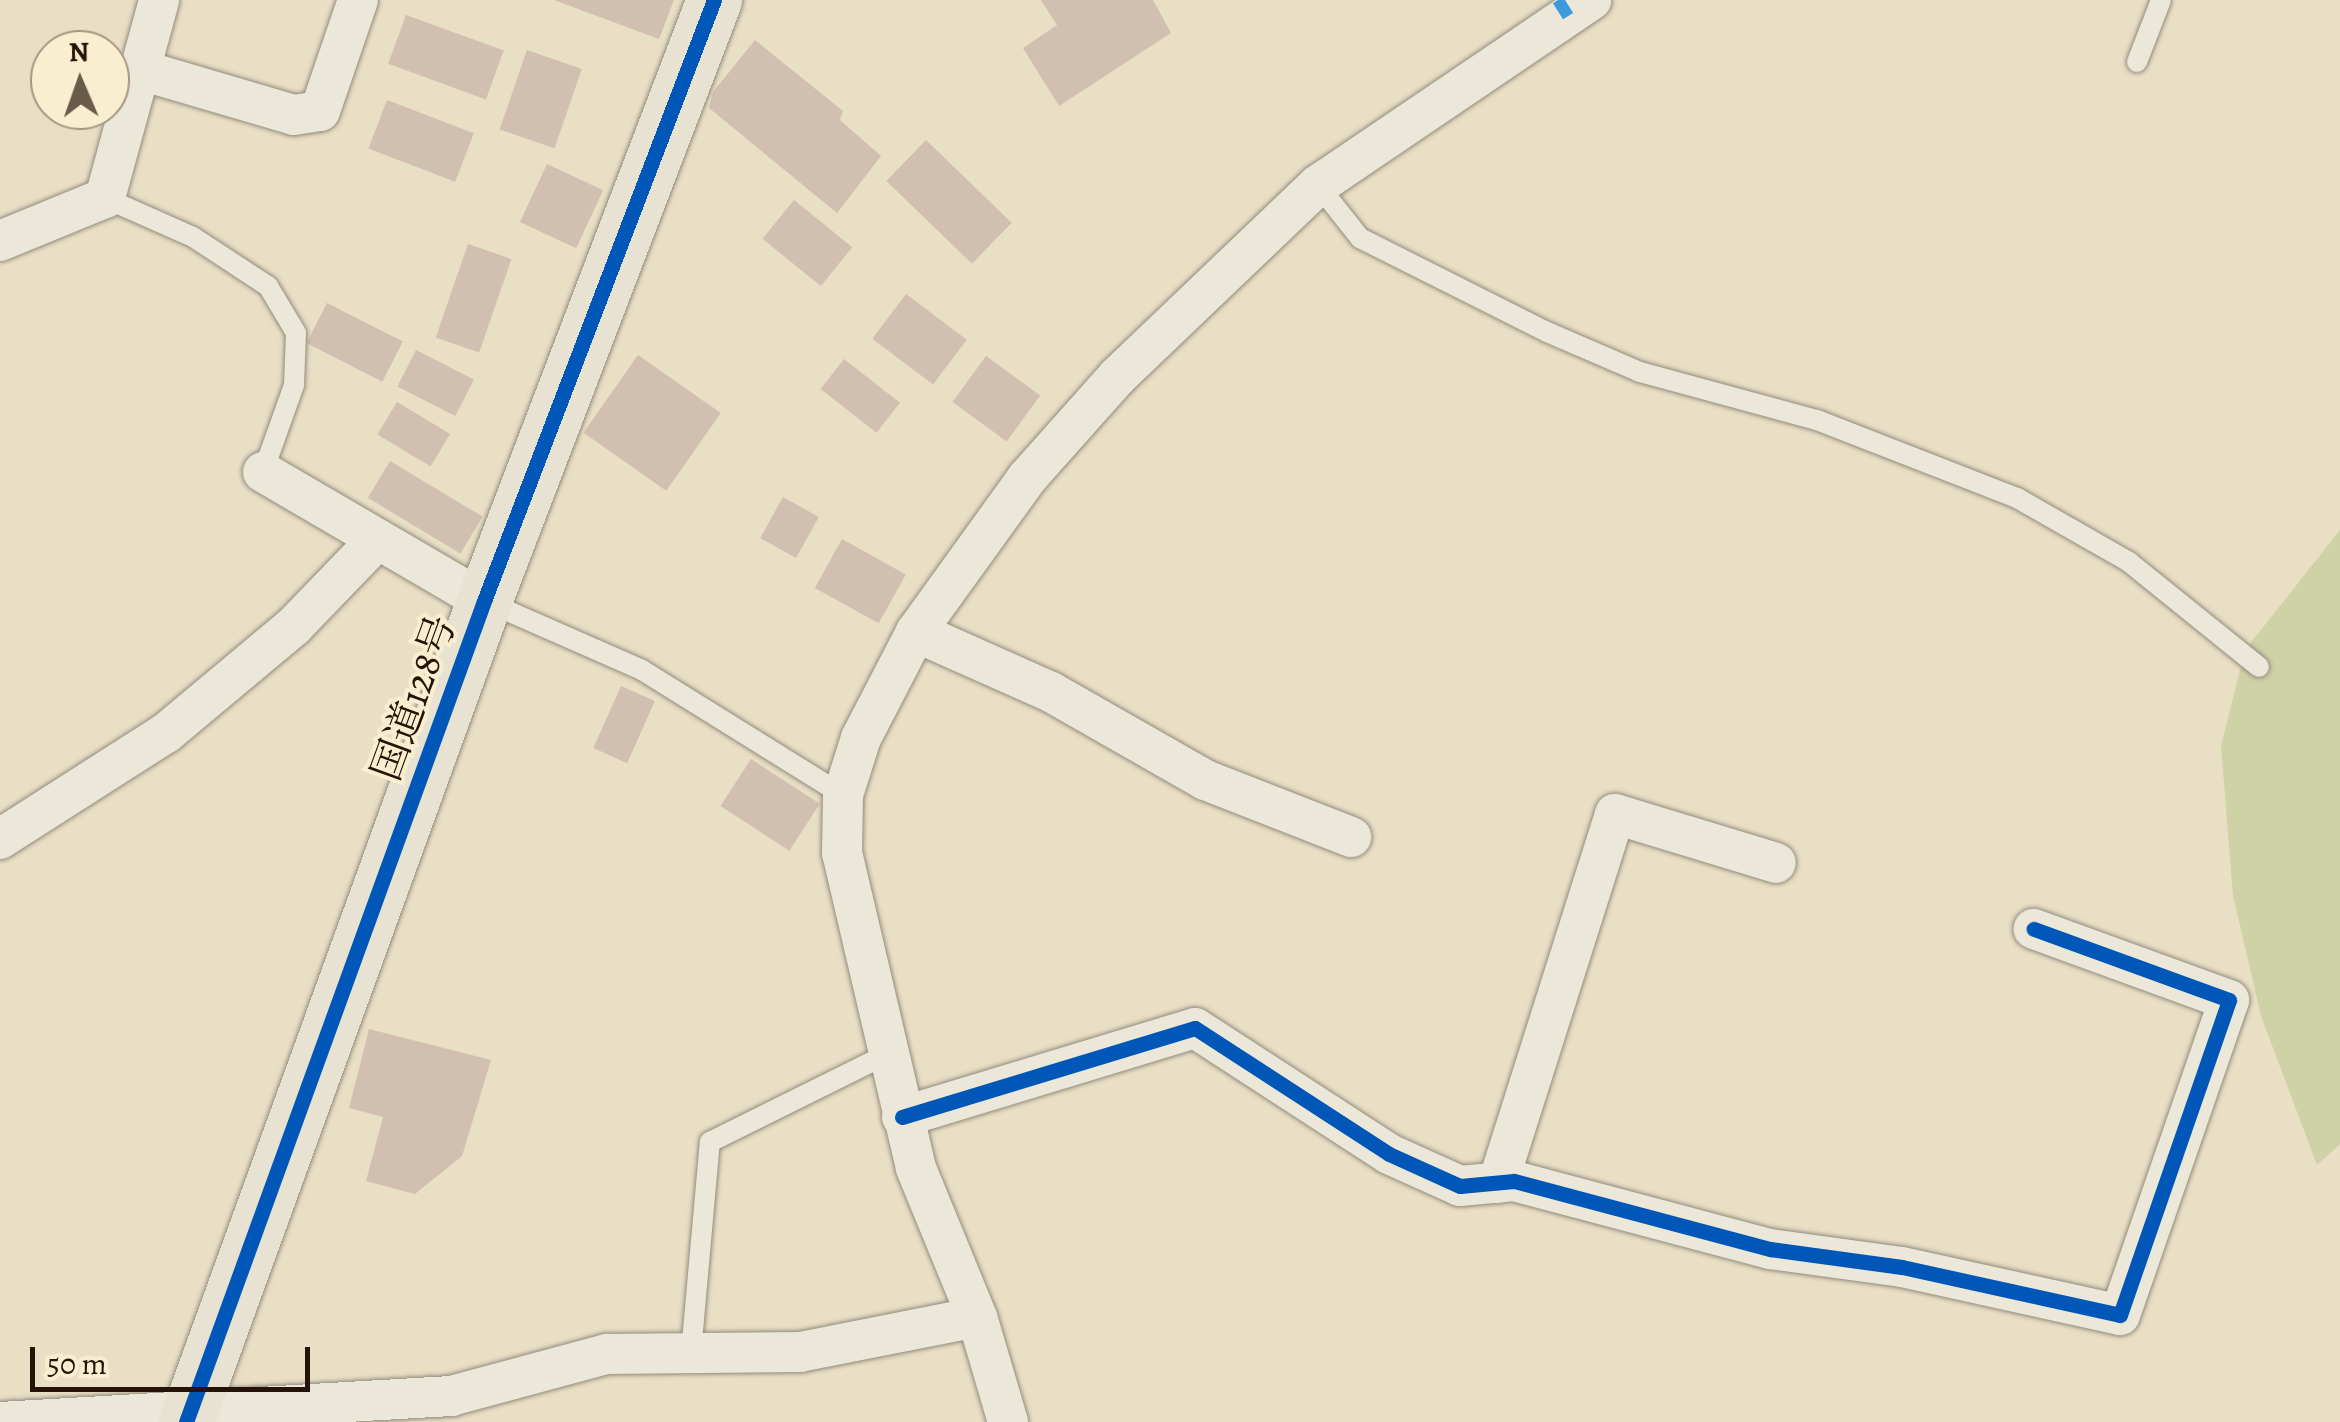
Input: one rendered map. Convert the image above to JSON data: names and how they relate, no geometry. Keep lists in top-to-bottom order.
{
  "streets": {
    "highway": ["国道128号"]
  },
  "scale_bar": "50 m",
  "north": "top"
}
